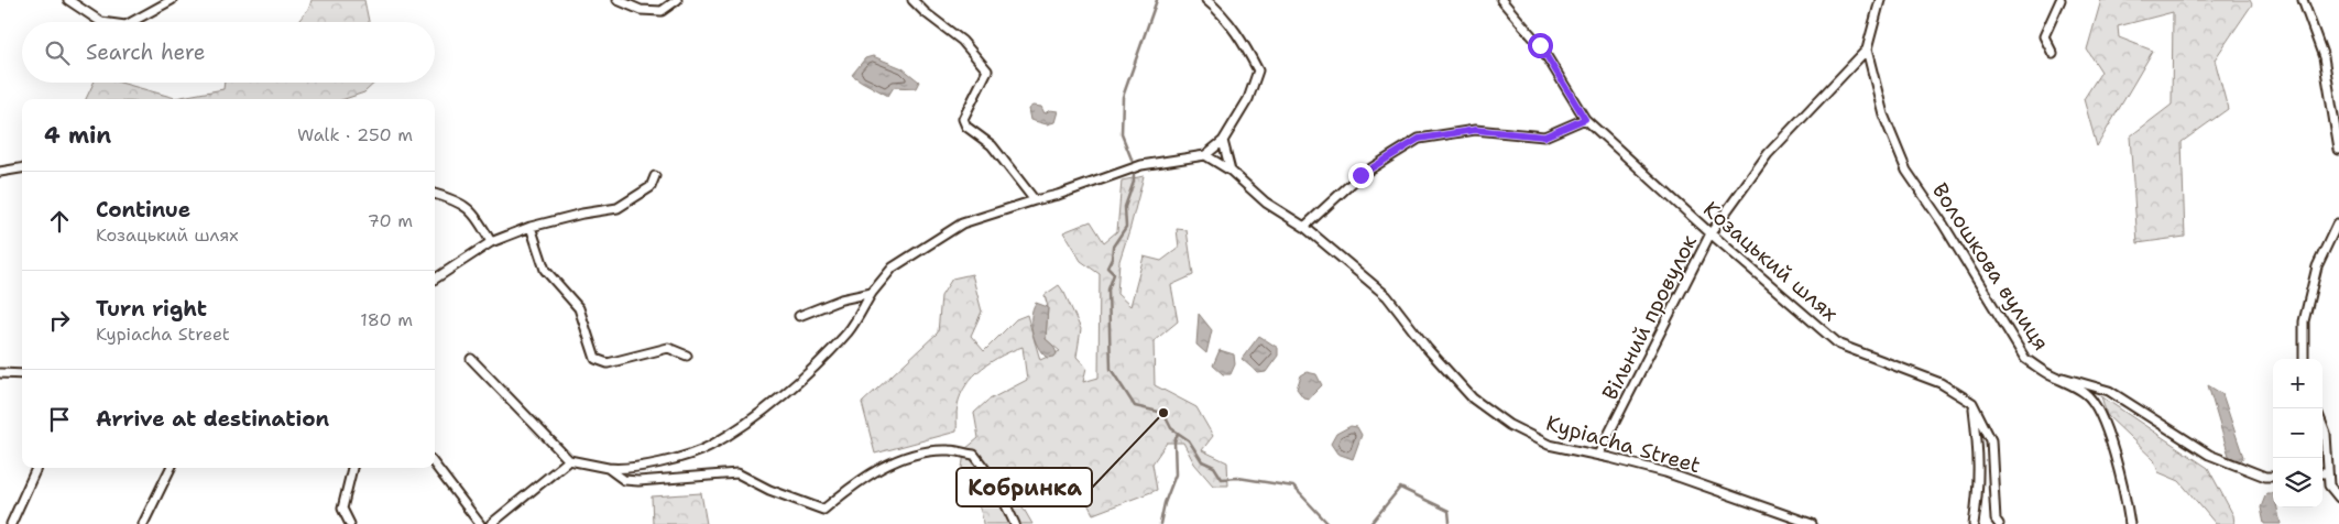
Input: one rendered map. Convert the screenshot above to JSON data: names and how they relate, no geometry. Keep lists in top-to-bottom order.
{
  "streets": {
    "street": [
      "Козацький шлях",
      "Волошкова вулиця",
      "Вільний провулок",
      "Kypiacha Street"
    ]
  },
  "crossings": [
    ["Козацький шлях", "Вільний провулок"],
    ["Волошкова вулиця", "Вільний провулок"],
    ["Вільний провулок", "Kypiacha Street"]
  ],
  "places": ["Кобринка"],
  "page": {
    "search": "Search here",
    "heading": ["4 min", "Walk · 250 m"],
    "list": [
      ["Continue", "Козацький шлях", "70 m"],
      ["Turn right", "Kypiacha Street", "180 m"],
      "Arrive at destination"
    ],
    "map_buttons": ["+", "−"]
  }
}
